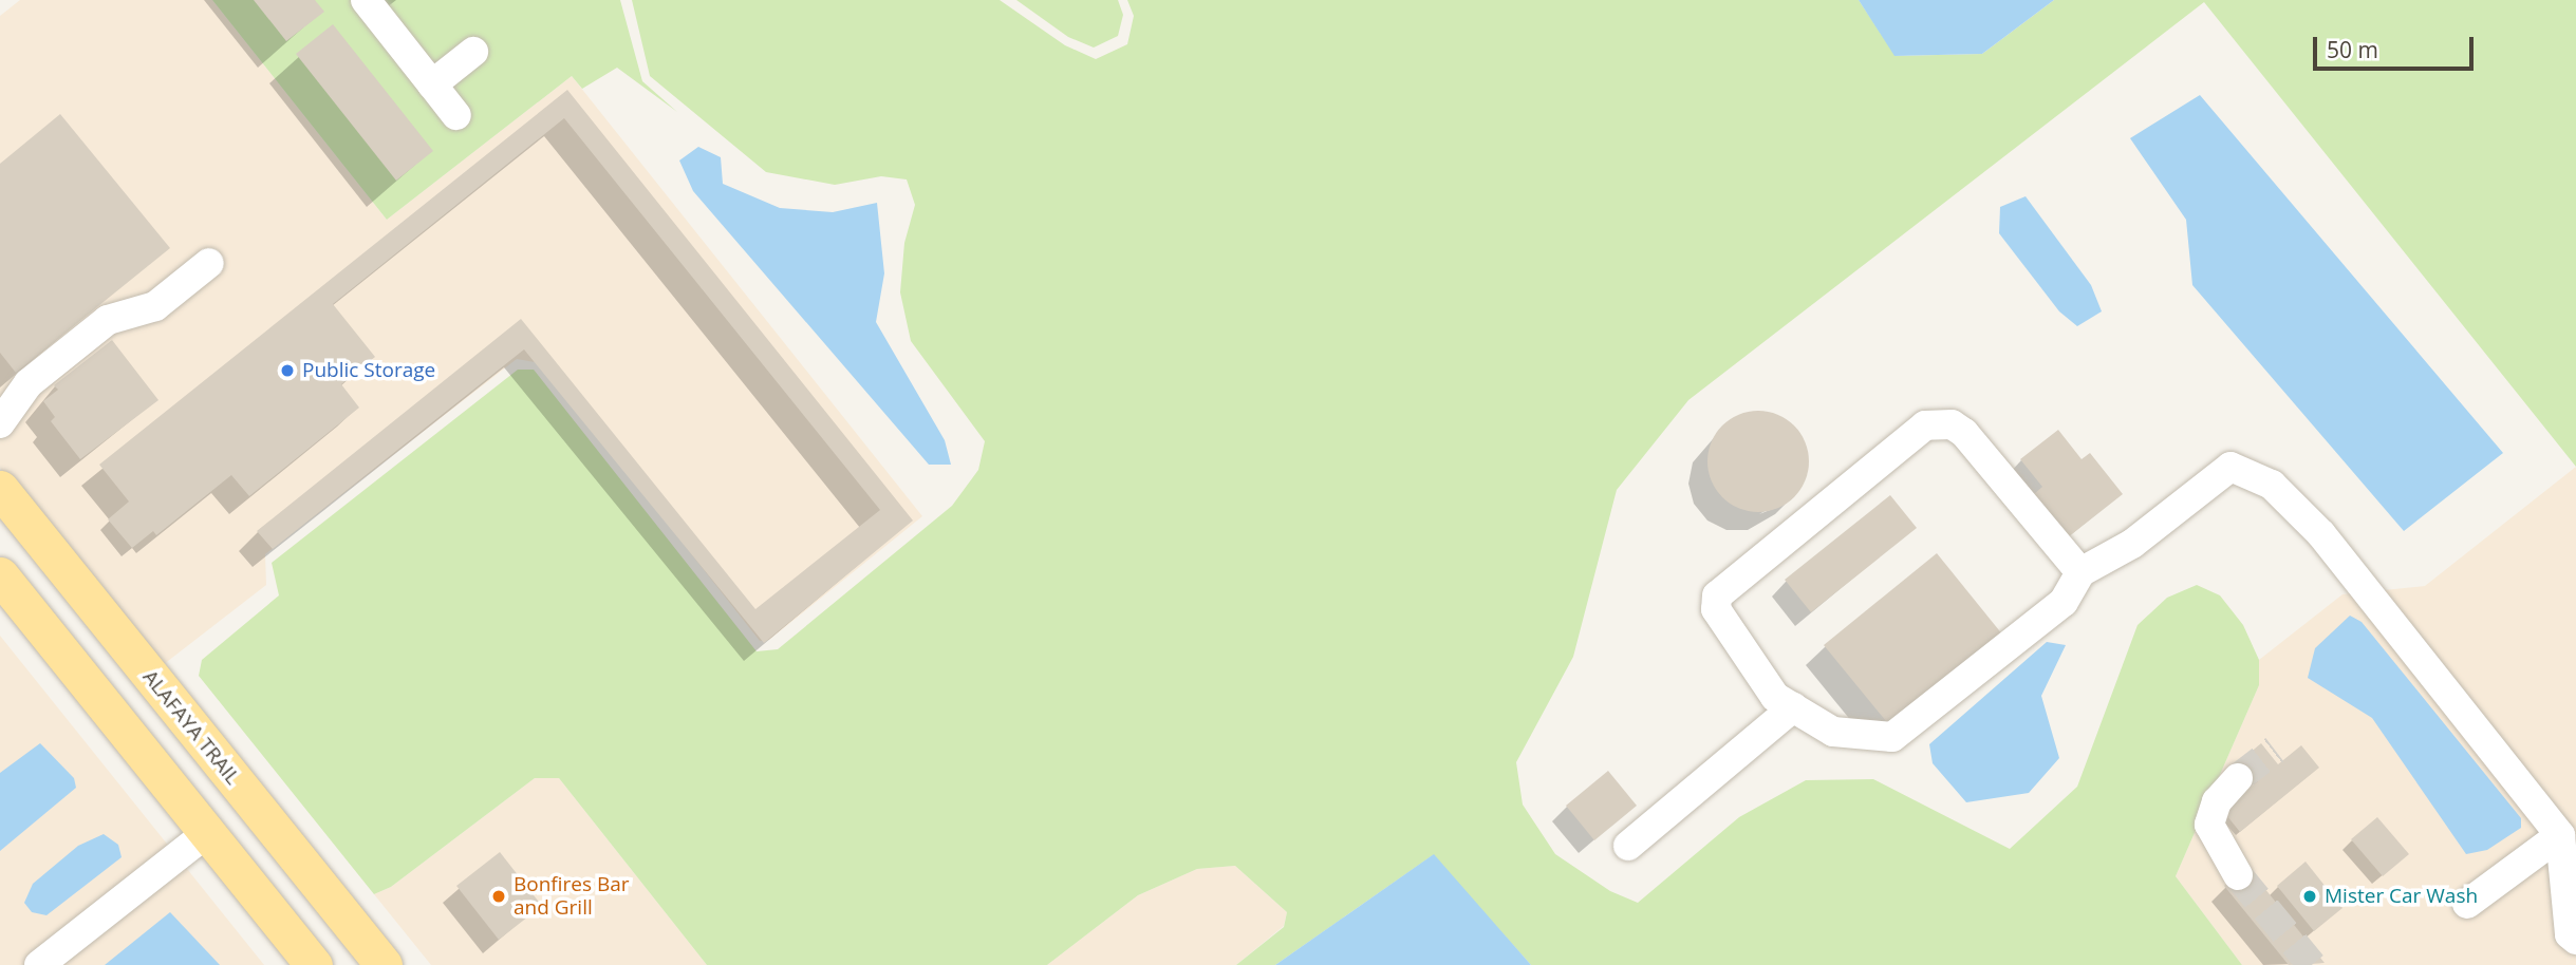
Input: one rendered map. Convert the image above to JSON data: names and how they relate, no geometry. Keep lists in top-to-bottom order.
{
  "streets": {
    "main road": ["ALAFAYA TRAIL"]
  },
  "places": ["Public Storage", "Bonfires Bar and Grill", "Mister Car Wash"],
  "scale_bar": "50 m"
}
